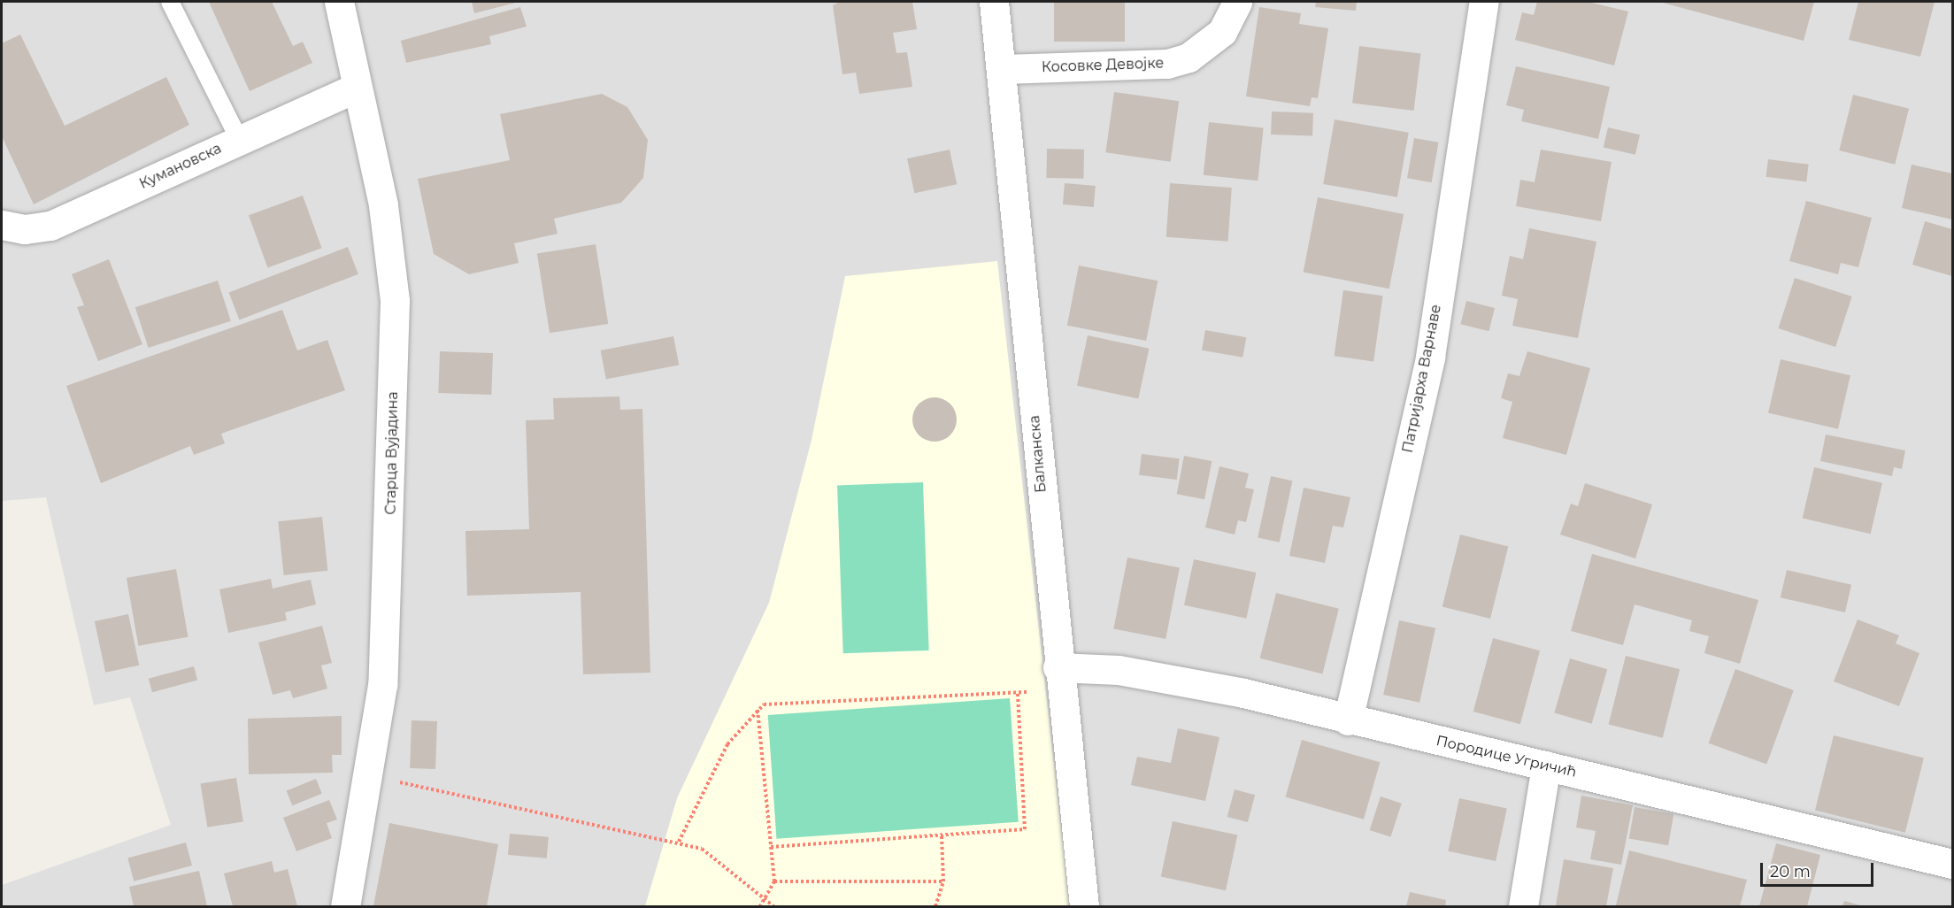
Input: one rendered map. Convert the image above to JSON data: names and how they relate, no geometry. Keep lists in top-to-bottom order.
{
  "streets": {
    "street": [
      "Косовке Девојке",
      "Кумановска",
      "Патријарха Варнаве",
      "Старца Вујадина",
      "Балканска",
      "Породице Угричић"
    ]
  },
  "crossings": [
    ["Косовке Девојке", "Балканска"],
    ["Кумановска", "Старца Вујадина"],
    ["Патријарха Варнаве", "Породице Угричић"],
    ["Балканска", "Породице Угричић"]
  ],
  "scale_bar": "20 m"
}
